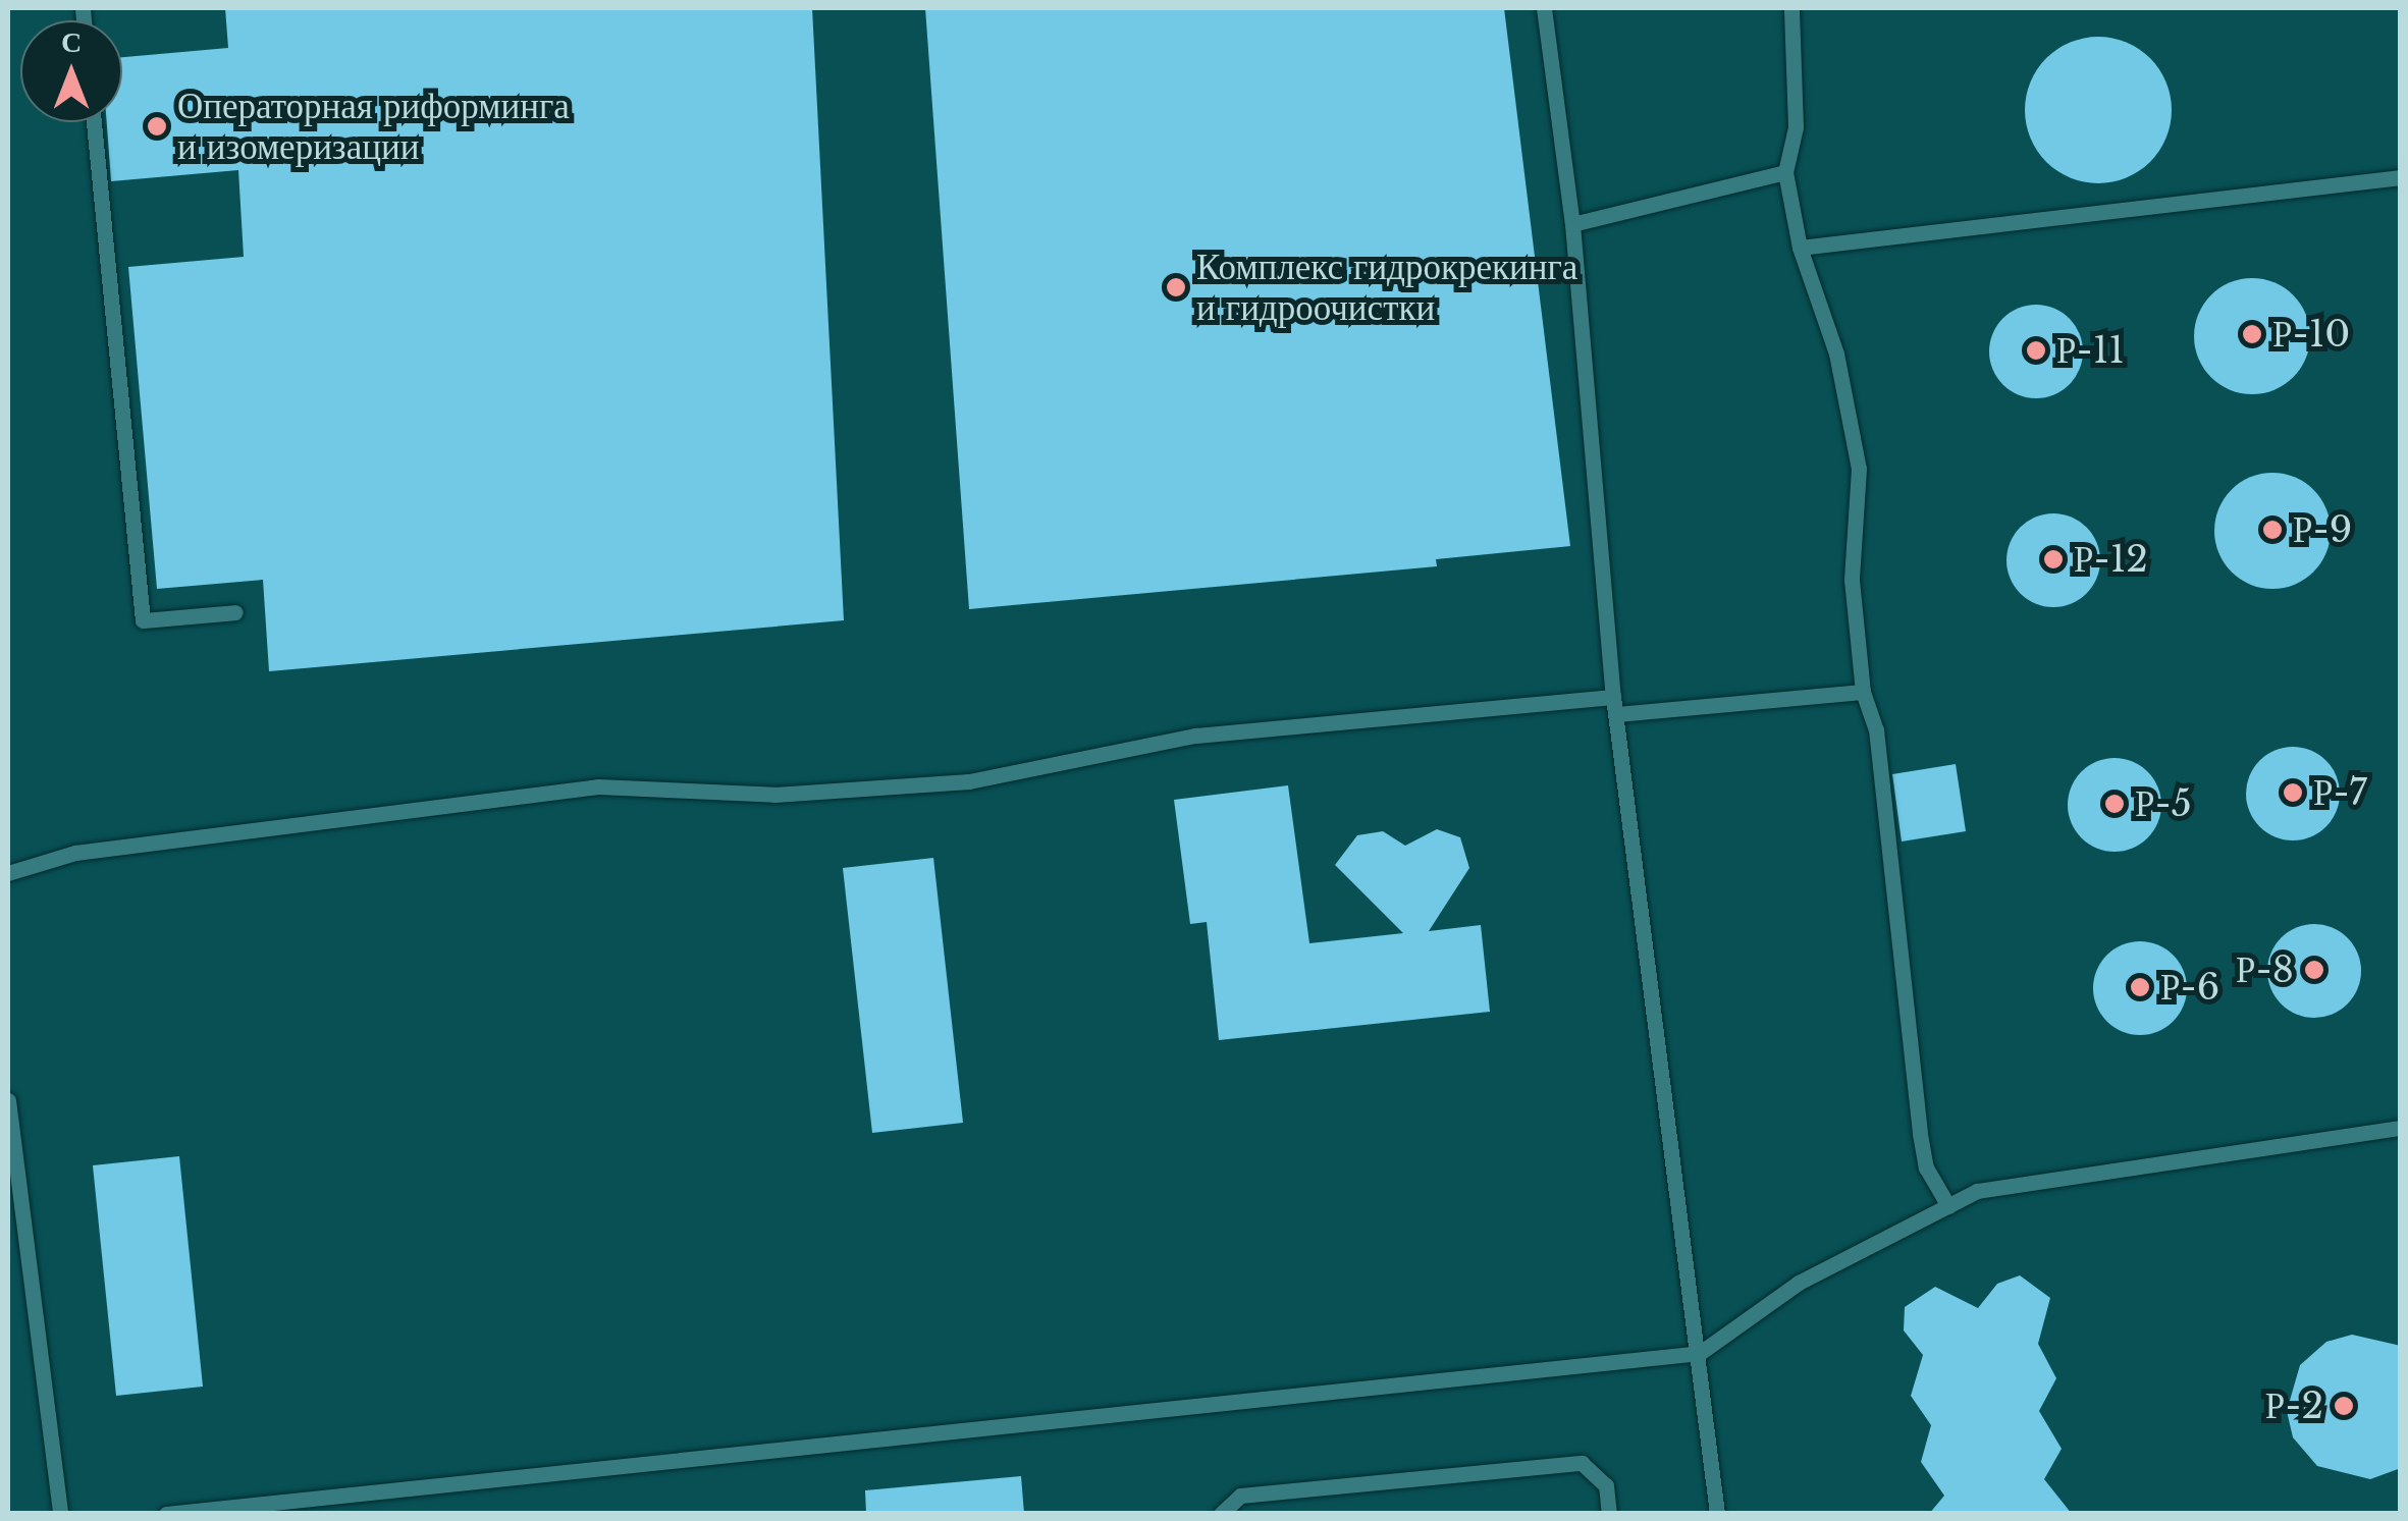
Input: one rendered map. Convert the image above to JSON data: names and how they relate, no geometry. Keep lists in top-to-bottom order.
{
  "places": [
    "Операторная риформинга и изомеризации",
    "Комплекс гидрокрекинга и гидроочистки",
    "Р-10",
    "Р-11",
    "Р-9",
    "Р-12",
    "Р-7",
    "Р-5",
    "Р-8",
    "Р-6",
    "Р-2"
  ],
  "north": "top"
}
